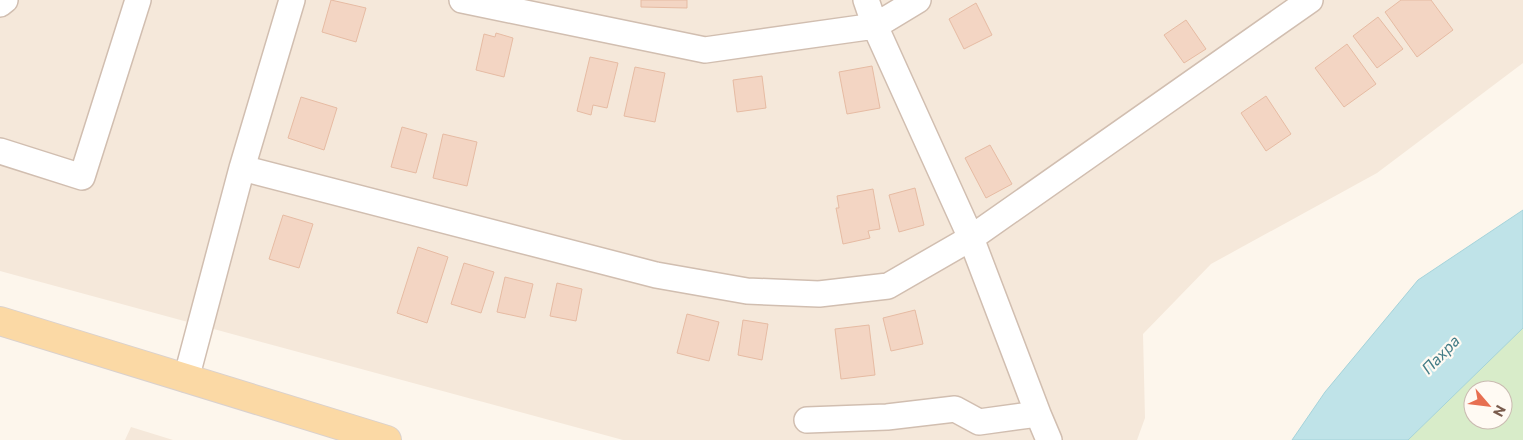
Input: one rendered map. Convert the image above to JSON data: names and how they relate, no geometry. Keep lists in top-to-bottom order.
{
  "water": ["Пахра"],
  "north": "bottom right"
}
